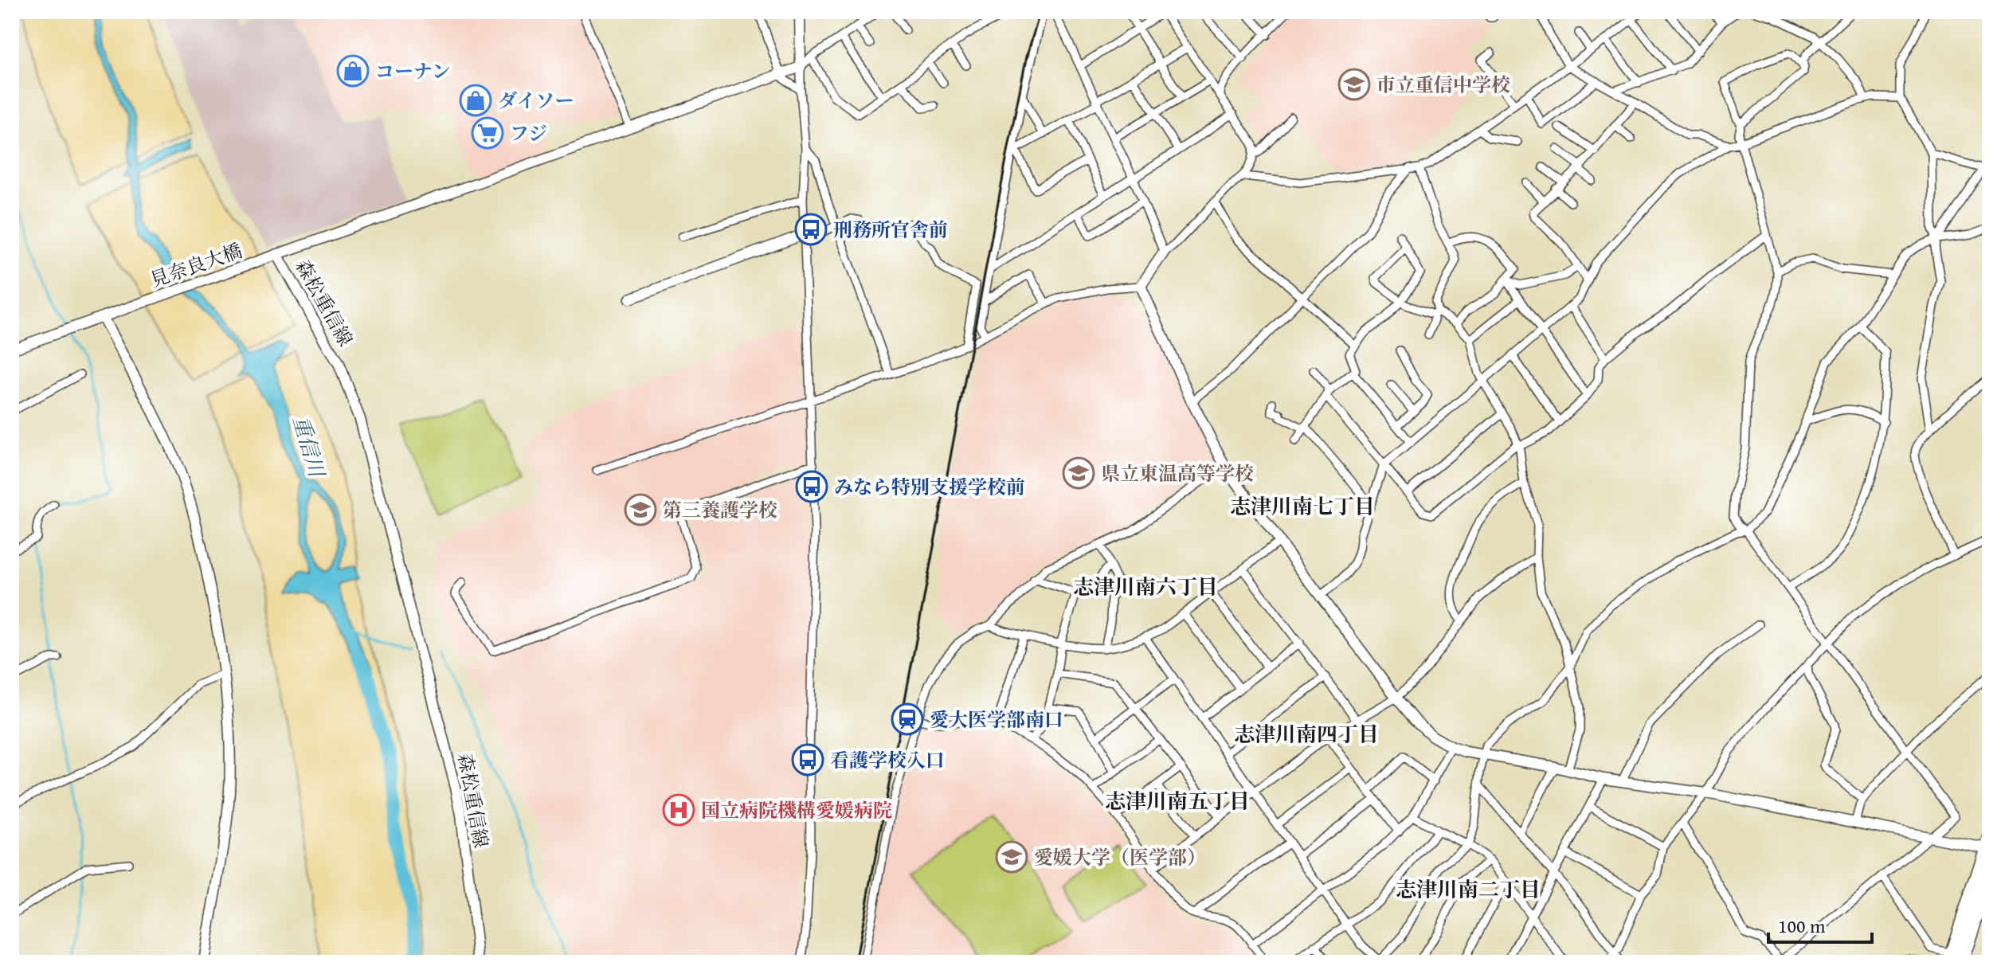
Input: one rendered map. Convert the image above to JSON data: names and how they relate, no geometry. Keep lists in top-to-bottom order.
{
  "streets": {
    "street": ["見奈良大橋", "森松重信線"]
  },
  "crossings": [
    ["見奈良大橋", "森松重信線"]
  ],
  "districts": [
    "志津川南七丁目",
    "志津川南六丁目",
    "志津川南四丁目",
    "志津川南五丁目",
    "志津川南二丁目"
  ],
  "water": ["重信川"],
  "places": {
    "shop": ["コーナン", "ダイソー"],
    "school or university": [
      "市立重信中学校",
      "県立東温高等学校",
      "第三養護学校",
      "愛媛大学（医学部）"
    ],
    "supermarket": ["フジ"],
    "bus stop": ["刑務所官舎前", "みなら特別支援学校前", "看護学校入口"],
    "station": ["愛大医学部南口"],
    "hospital": ["国立病院機構愛媛病院"]
  },
  "scale_bar": "100 m"
}
